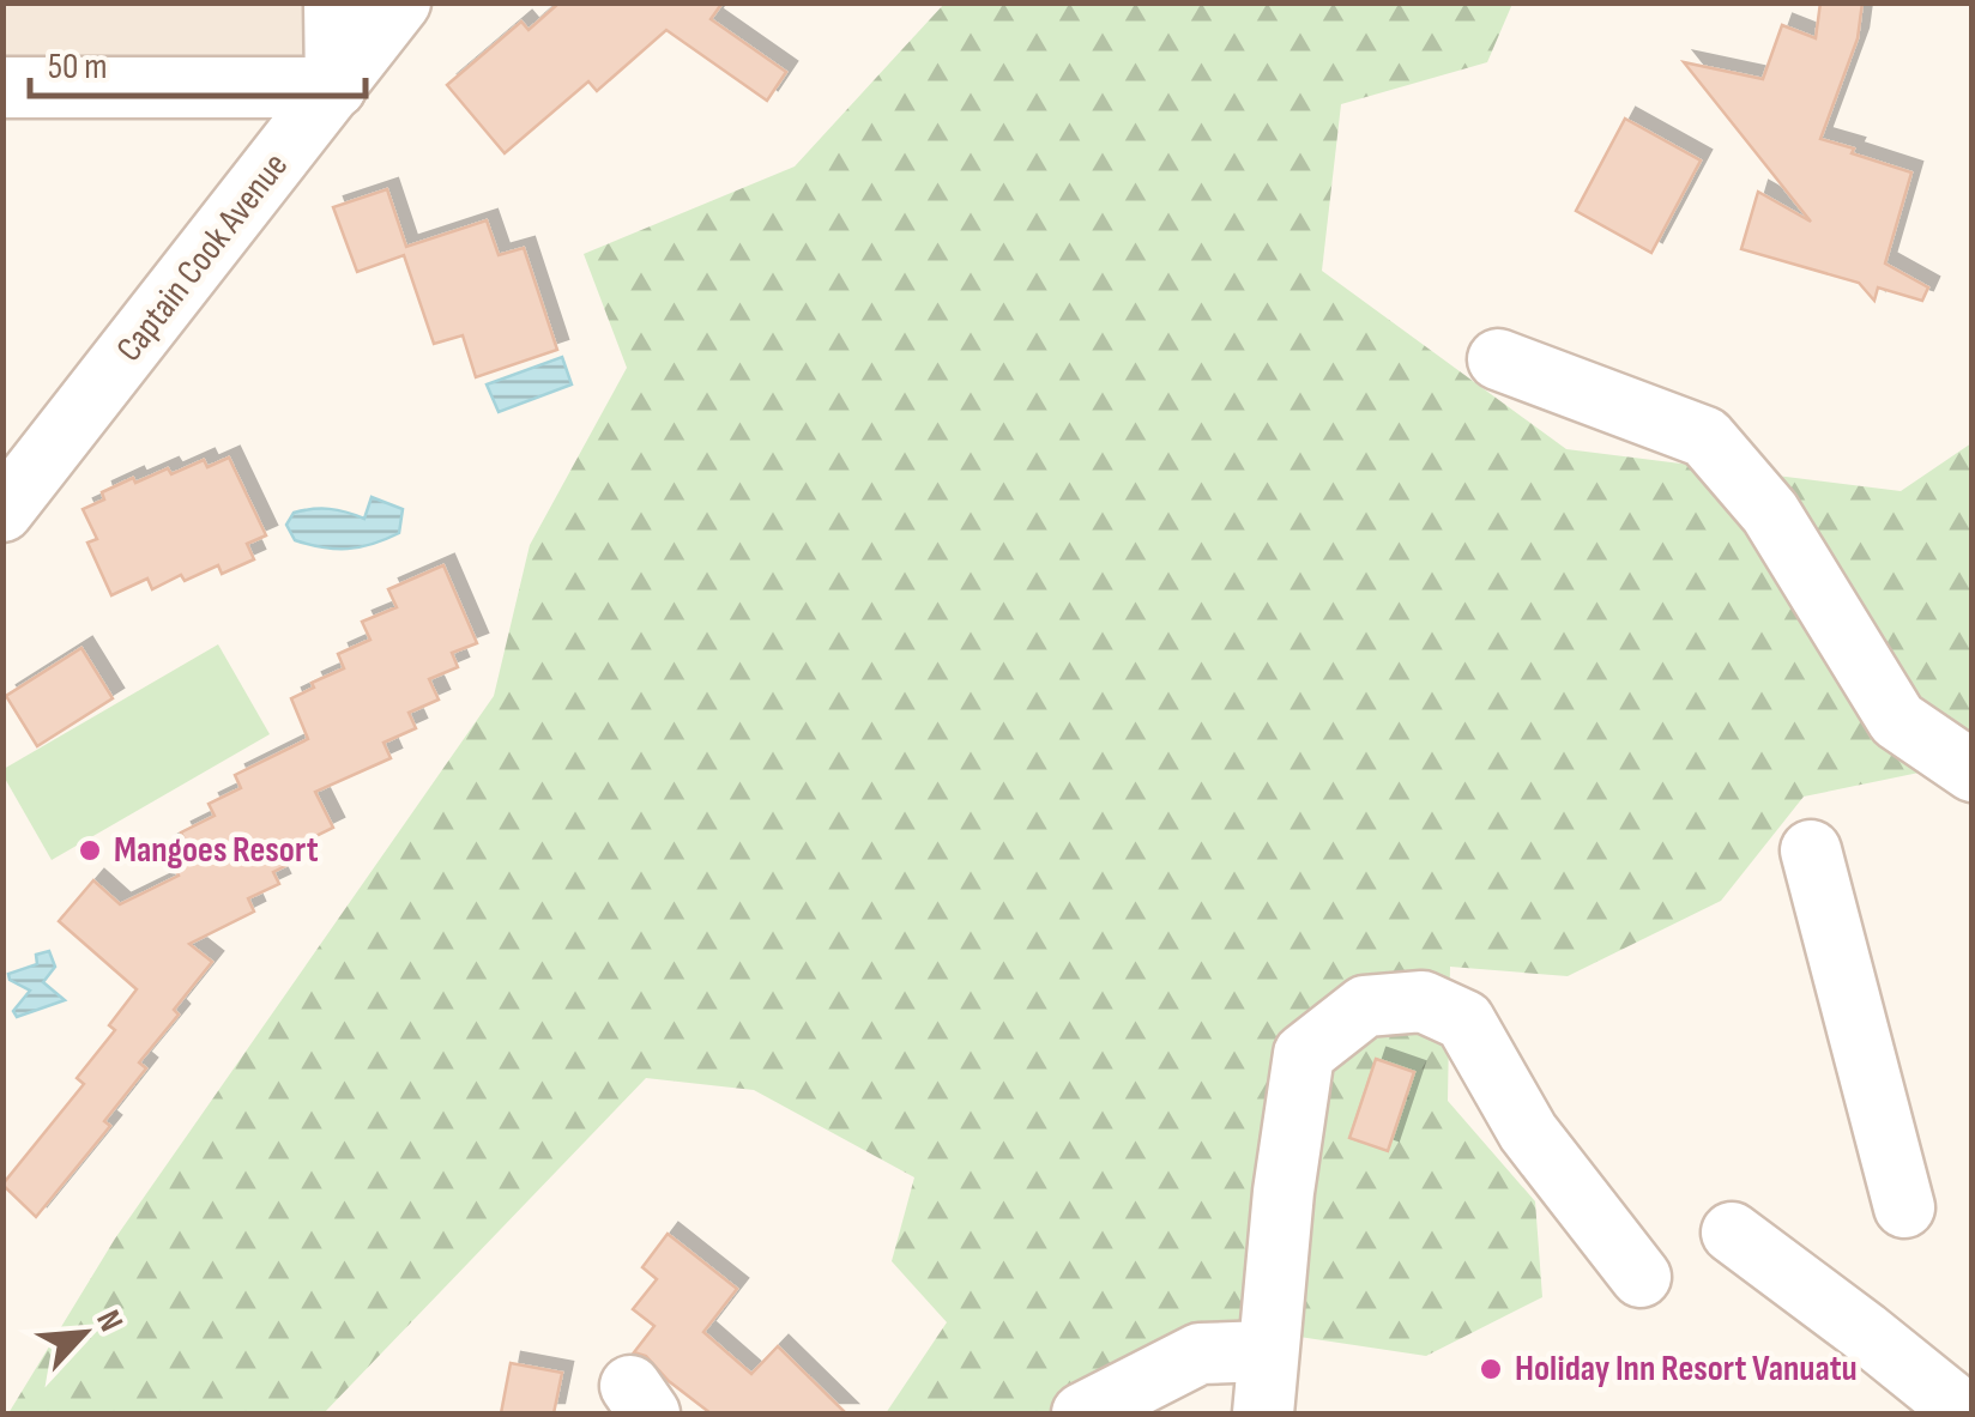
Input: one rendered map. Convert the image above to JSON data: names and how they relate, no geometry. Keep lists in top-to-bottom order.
{
  "streets": {
    "street": ["Captain Cook Avenue"]
  },
  "places": ["Mangoes Resort", "Holiday Inn Resort Vanuatu"],
  "scale_bar": "50 m",
  "north": "top right"
}
